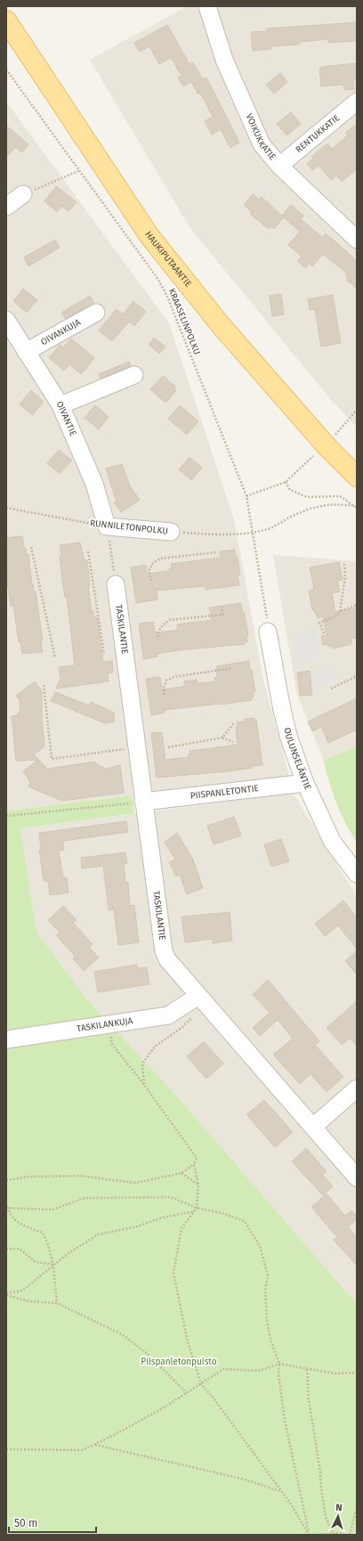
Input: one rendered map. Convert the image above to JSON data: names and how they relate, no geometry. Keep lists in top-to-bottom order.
{
  "streets": {
    "main road": ["HAUKIPUTAANTIE"],
    "street": [
      "RENTUKKATIE",
      "VOIKUKKATIE",
      "OIVANKUJA",
      "OIVANTIE",
      "RUNNILETONPOLKU",
      "TASKILANTIE",
      "OULUNSELÄNTIE",
      "PIISPANLETONTIE",
      "TASKILANKUJA"
    ],
    "path": ["KRAASELINPOLKU"]
  },
  "crossings": [
    ["RENTUKKATIE", "VOIKUKKATIE"],
    ["KRAASELINPOLKU", "RUNNILETONPOLKU"],
    ["KRAASELINPOLKU", "OULUNSELÄNTIE"],
    ["OIVANKUJA", "OIVANTIE"],
    ["OIVANTIE", "RUNNILETONPOLKU"],
    ["TASKILANTIE", "PIISPANLETONTIE"],
    ["TASKILANTIE", "TASKILANKUJA"],
    ["OULUNSELÄNTIE", "PIISPANLETONTIE"]
  ],
  "parks": ["Piispanletonpuisto"],
  "scale_bar": "50 m",
  "north": "top"
}
